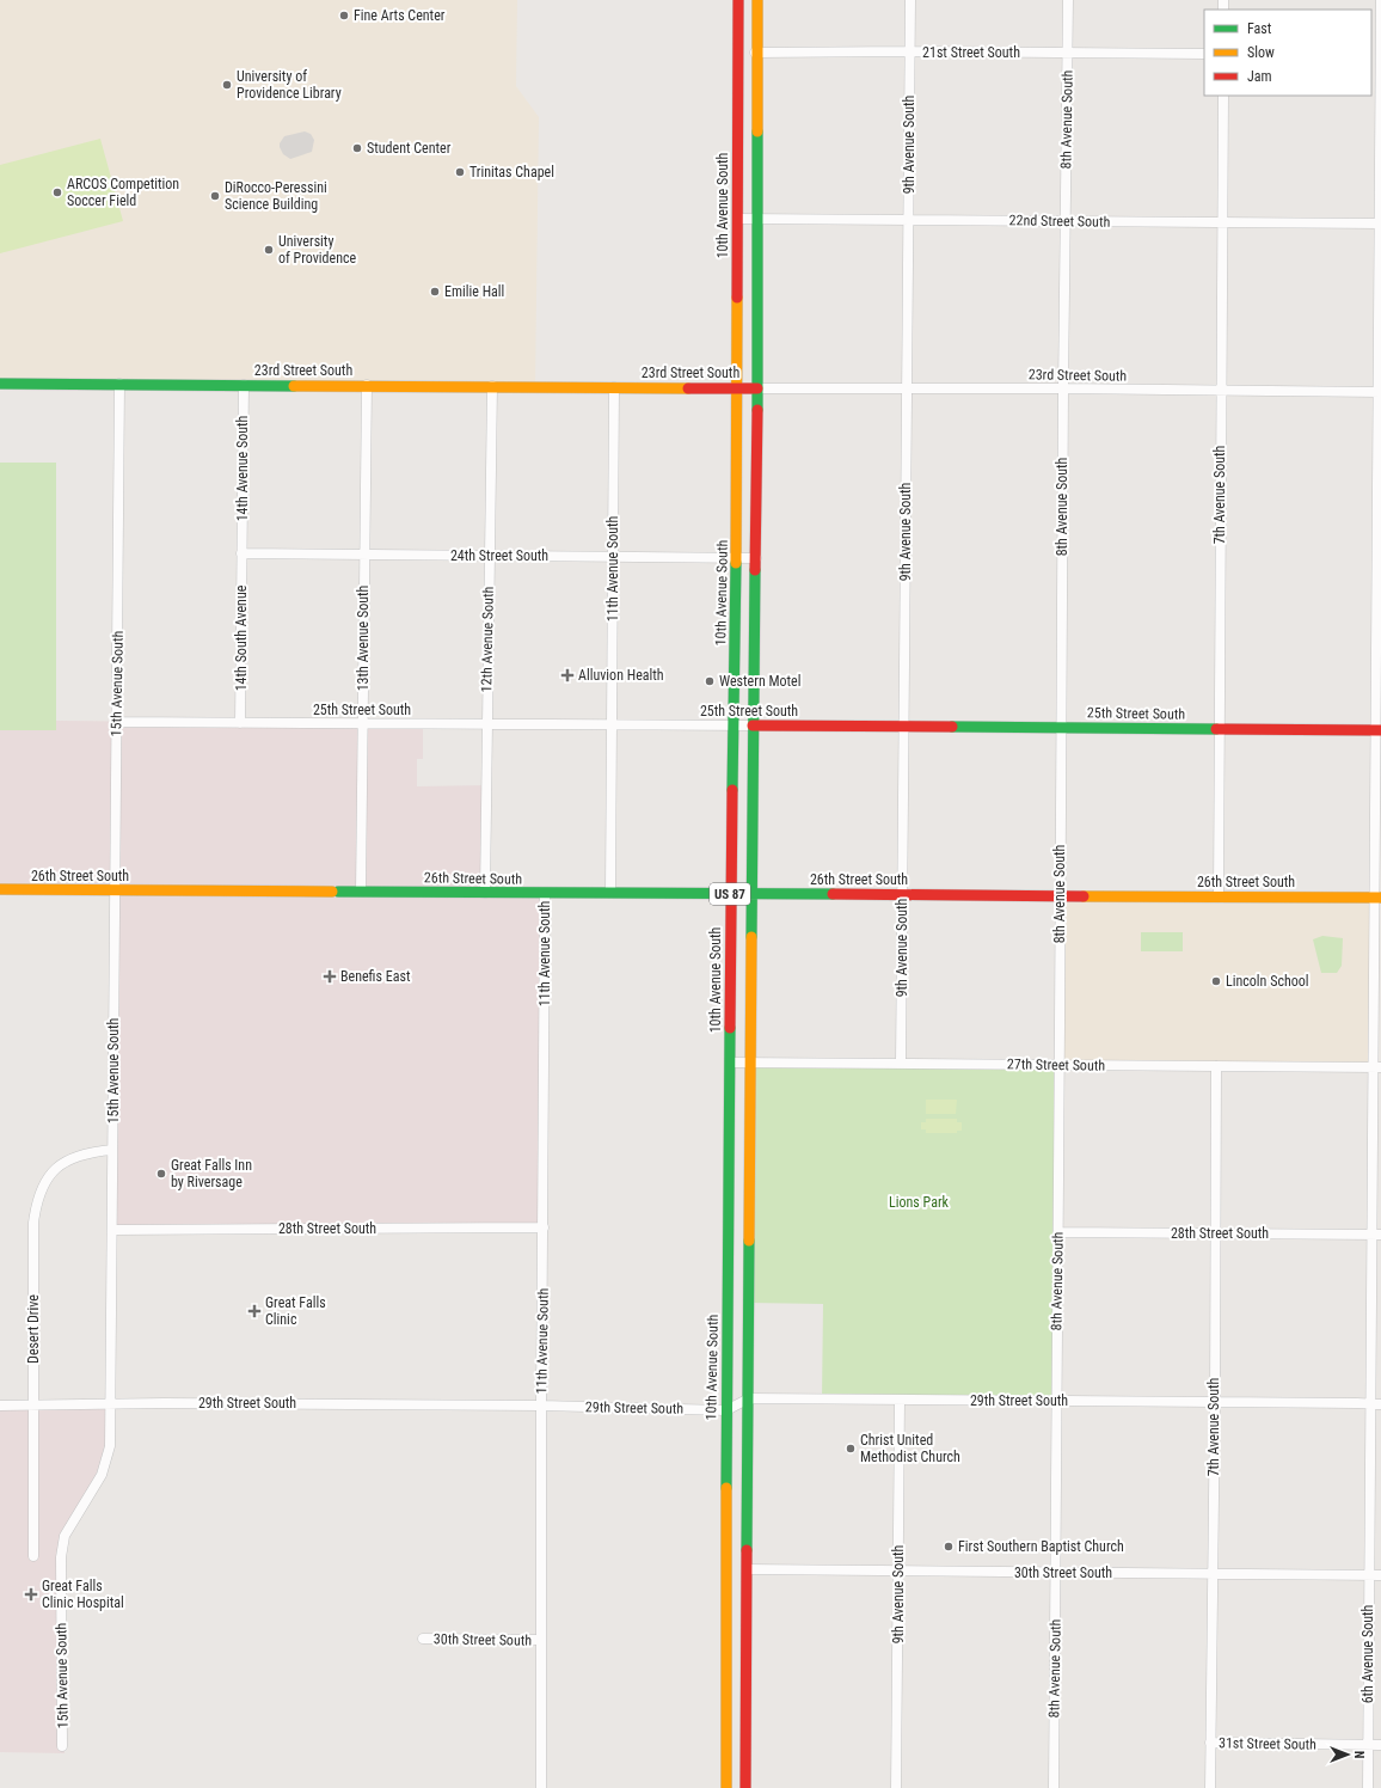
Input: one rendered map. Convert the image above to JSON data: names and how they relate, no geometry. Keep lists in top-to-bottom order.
{
  "streets": {
    "main road": [
      "10th Avenue South",
      "23rd Street South",
      "25th Street South",
      "26th Street South",
      "US 87"
    ],
    "street": [
      "21st Street South",
      "8th Avenue South",
      "9th Avenue South",
      "22nd Street South",
      "14th Avenue South",
      "7th Avenue South",
      "24th Street South",
      "11th Avenue South",
      "14th South Avenue",
      "13th Avenue South",
      "12th Avenue South",
      "15th Avenue South",
      "27th Street South",
      "28th Street South",
      "Desert Drive",
      "29th Street South",
      "30th Street South",
      "6th Avenue South",
      "31st Street South"
    ]
  },
  "crossings": [
    ["21st Street South", "8th Avenue South"],
    ["21st Street South", "9th Avenue South"],
    ["21st Street South", "10th Avenue South"],
    ["21st Street South", "US 87"],
    ["8th Avenue South", "22nd Street South"],
    ["8th Avenue South", "23rd Street South"],
    ["8th Avenue South", "25th Street South"],
    ["8th Avenue South", "26th Street South"],
    ["8th Avenue South", "27th Street South"],
    ["8th Avenue South", "28th Street South"],
    ["8th Avenue South", "29th Street South"],
    ["8th Avenue South", "30th Street South"],
    ["9th Avenue South", "22nd Street South"],
    ["9th Avenue South", "23rd Street South"],
    ["9th Avenue South", "25th Street South"],
    ["9th Avenue South", "26th Street South"],
    ["9th Avenue South", "27th Street South"],
    ["9th Avenue South", "29th Street South"],
    ["9th Avenue South", "30th Street South"],
    ["10th Avenue South", "22nd Street South"],
    ["10th Avenue South", "23rd Street South"],
    ["10th Avenue South", "24th Street South"],
    ["10th Avenue South", "25th Street South"],
    ["10th Avenue South", "26th Street South"],
    ["10th Avenue South", "27th Street South"],
    ["10th Avenue South", "29th Street South"],
    ["22nd Street South", "7th Avenue South"],
    ["22nd Street South", "US 87"],
    ["22nd Street South", "6th Avenue South"],
    ["23rd Street South", "14th Avenue South"],
    ["23rd Street South", "7th Avenue South"],
    ["23rd Street South", "11th Avenue South"],
    ["23rd Street South", "13th Avenue South"],
    ["23rd Street South", "12th Avenue South"],
    ["23rd Street South", "15th Avenue South"],
    ["23rd Street South", "US 87"],
    ["23rd Street South", "6th Avenue South"],
    ["14th Avenue South", "24th Street South"],
    ["14th Avenue South", "14th South Avenue"],
    ["7th Avenue South", "25th Street South"],
    ["7th Avenue South", "26th Street South"],
    ["7th Avenue South", "27th Street South"],
    ["7th Avenue South", "28th Street South"],
    ["7th Avenue South", "29th Street South"],
    ["7th Avenue South", "30th Street South"],
    ["7th Avenue South", "31st Street South"],
    ["24th Street South", "11th Avenue South"],
    ["24th Street South", "14th South Avenue"],
    ["24th Street South", "13th Avenue South"],
    ["24th Street South", "12th Avenue South"],
    ["24th Street South", "US 87"],
    ["11th Avenue South", "25th Street South"],
    ["11th Avenue South", "26th Street South"],
    ["11th Avenue South", "28th Street South"],
    ["11th Avenue South", "29th Street South"],
    ["11th Avenue South", "30th Street South"],
    ["14th South Avenue", "25th Street South"],
    ["13th Avenue South", "25th Street South"],
    ["13th Avenue South", "26th Street South"],
    ["12th Avenue South", "25th Street South"],
    ["12th Avenue South", "26th Street South"],
    ["15th Avenue South", "25th Street South"],
    ["15th Avenue South", "26th Street South"],
    ["15th Avenue South", "28th Street South"],
    ["15th Avenue South", "Desert Drive"],
    ["15th Avenue South", "29th Street South"],
    ["25th Street South", "US 87"],
    ["25th Street South", "6th Avenue South"],
    ["26th Street South", "US 87"],
    ["26th Street South", "6th Avenue South"],
    ["US 87", "27th Street South"],
    ["US 87", "29th Street South"],
    ["US 87", "30th Street South"],
    ["27th Street South", "6th Avenue South"],
    ["28th Street South", "6th Avenue South"],
    ["Desert Drive", "29th Street South"],
    ["29th Street South", "6th Avenue South"],
    ["30th Street South", "6th Avenue South"],
    ["6th Avenue South", "31st Street South"]
  ],
  "parks": ["Lions Park"],
  "places": {
    "other": [
      "Fine Arts Center",
      "University of Providence Library",
      "Student Center",
      "Trinitas Chapel",
      "ARCOS Competition Soccer Field",
      "DiRocco-Peressini Science Building",
      "University of Providence",
      "Emilie Hall",
      "Western Motel",
      "Lincoln School",
      "Great Falls Inn by Riversage",
      "Christ United Methodist Church",
      "First Southern Baptist Church"
    ],
    "health": [
      "Alluvion Health",
      "Benefis East",
      "Great Falls Clinic",
      "Great Falls Clinic Hospital"
    ]
  },
  "legend": ["Fast", "Slow", "Jam"],
  "north": "right"
}
